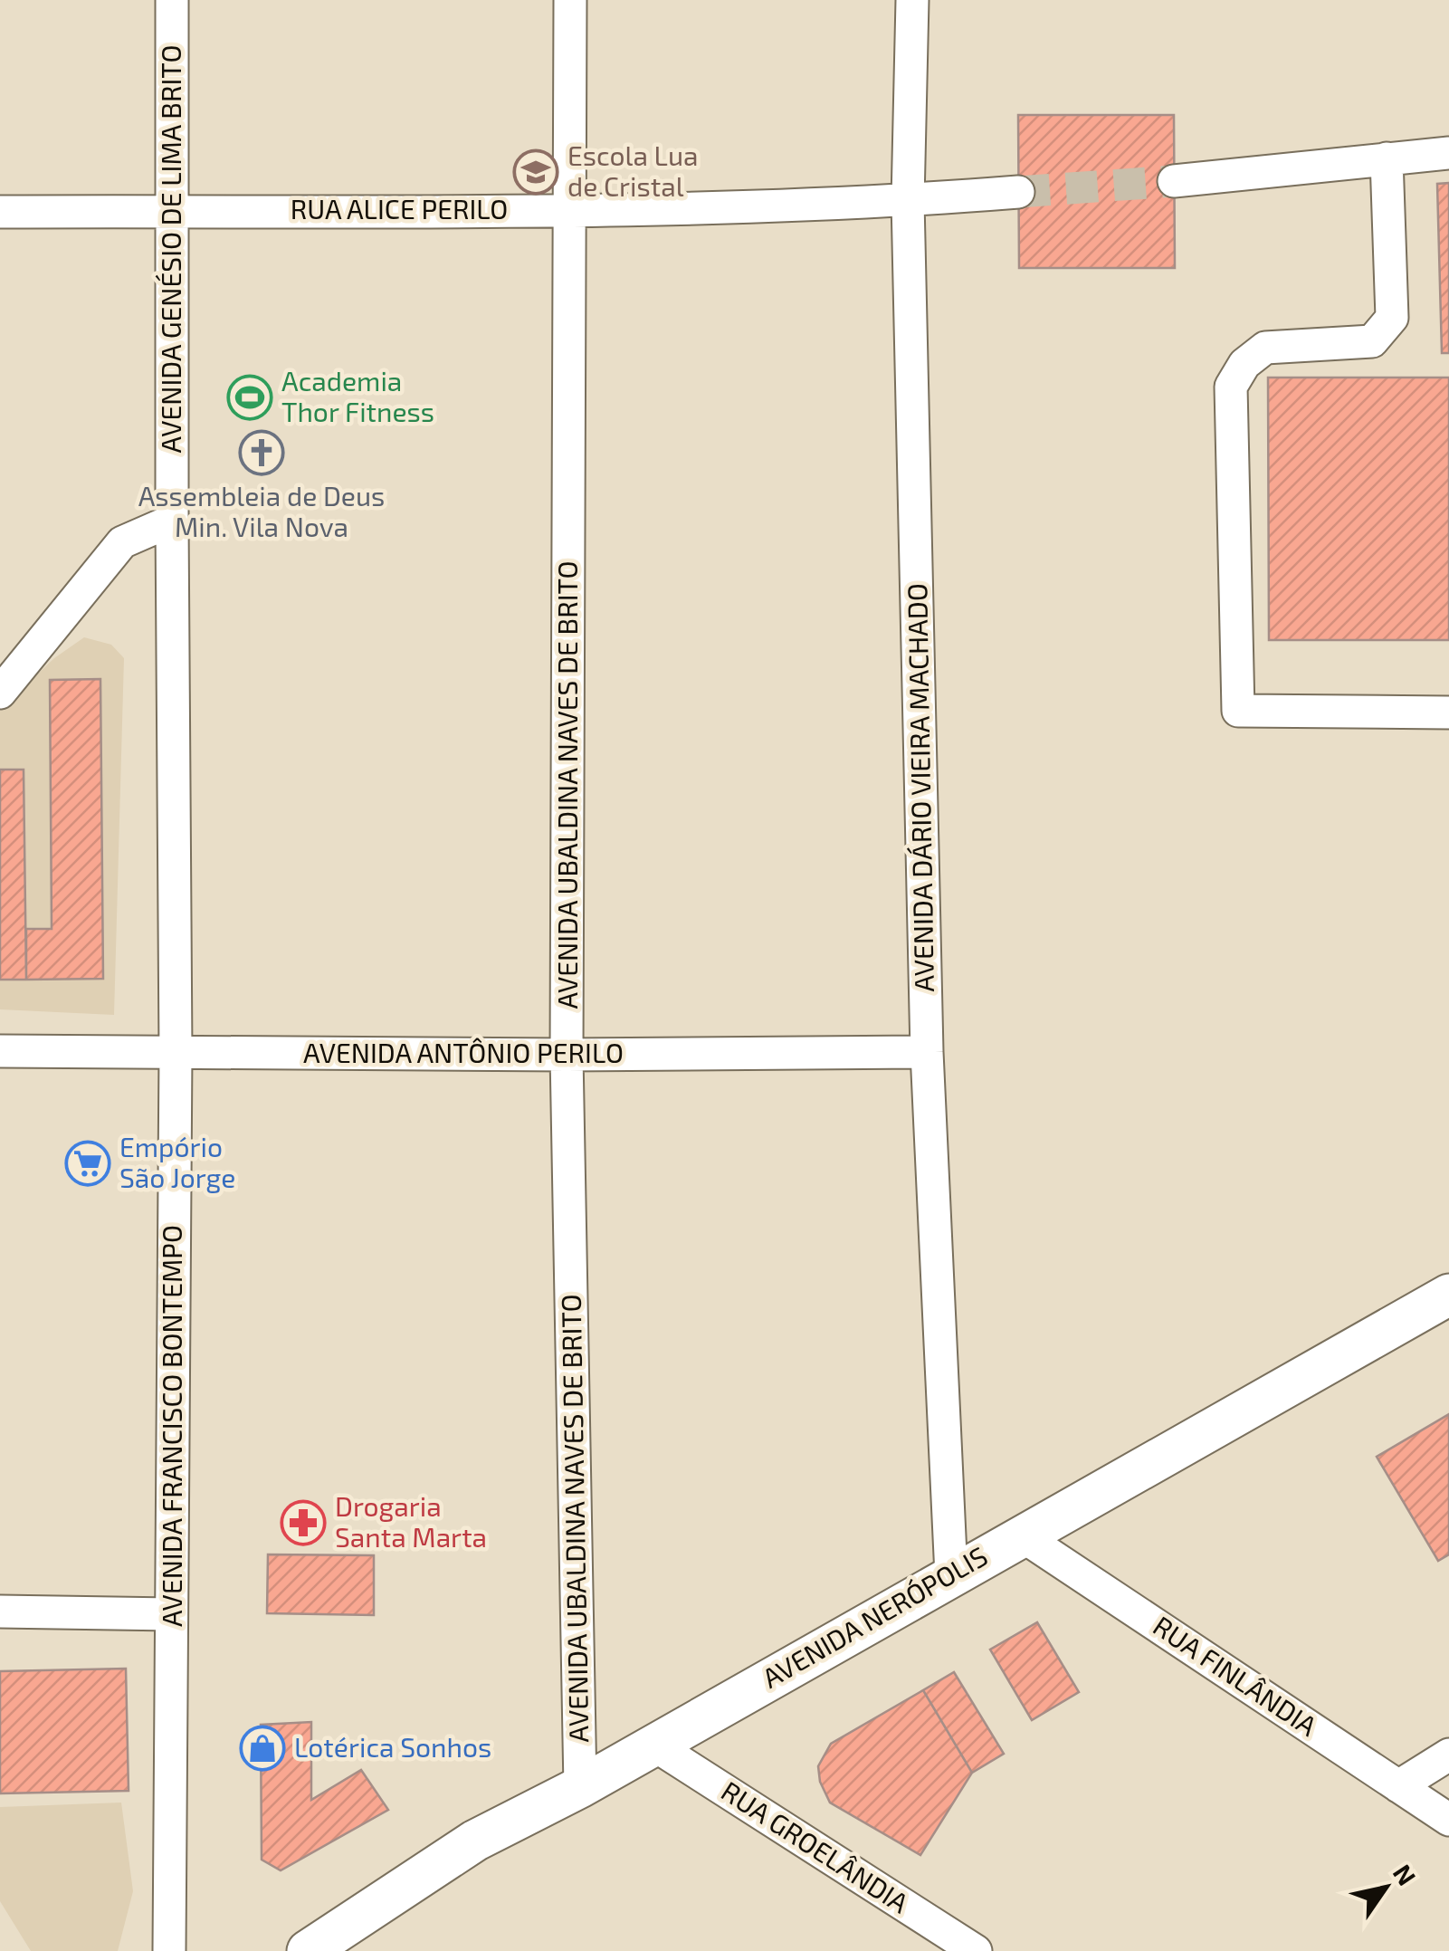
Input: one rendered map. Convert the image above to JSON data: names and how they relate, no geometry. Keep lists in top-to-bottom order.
{
  "streets": {
    "main road": ["AVENIDA NERÓPOLIS"],
    "street": [
      "RUA ALICE PERILO",
      "AVENIDA GENÉSIO DE LIMA BRITO",
      "AVENIDA UBALDINA NAVES DE BRITO",
      "AVENIDA DÁRIO VIEIRA MACHADO",
      "AVENIDA ANTÔNIO PERILO",
      "AVENIDA FRANCISCO BONTEMPO",
      "RUA FINLÂNDIA",
      "RUA GROELÂNDIA"
    ]
  },
  "crossings": [
    ["RUA ALICE PERILO", "AVENIDA GENÉSIO DE LIMA BRITO"],
    ["RUA ALICE PERILO", "AVENIDA UBALDINA NAVES DE BRITO"],
    ["RUA ALICE PERILO", "AVENIDA DÁRIO VIEIRA MACHADO"],
    ["AVENIDA GENÉSIO DE LIMA BRITO", "AVENIDA FRANCISCO BONTEMPO"],
    ["AVENIDA UBALDINA NAVES DE BRITO", "AVENIDA ANTÔNIO PERILO"],
    ["AVENIDA UBALDINA NAVES DE BRITO", "AVENIDA NERÓPOLIS"],
    ["AVENIDA DÁRIO VIEIRA MACHADO", "AVENIDA ANTÔNIO PERILO"],
    ["AVENIDA DÁRIO VIEIRA MACHADO", "AVENIDA NERÓPOLIS"],
    ["AVENIDA ANTÔNIO PERILO", "AVENIDA FRANCISCO BONTEMPO"],
    ["AVENIDA NERÓPOLIS", "RUA FINLÂNDIA"],
    ["AVENIDA NERÓPOLIS", "RUA GROELÂNDIA"]
  ],
  "places": {
    "school or university": ["Escola Lua de Cristal"],
    "sports": ["Academia Thor Fitness"],
    "church": ["Assembleia de Deus Min. Vila Nova"],
    "supermarket": ["Empório São Jorge"],
    "pharmacy": ["Drogaria Santa Marta"],
    "shop": ["Lotérica Sonhos"]
  },
  "north": "top right"
}
